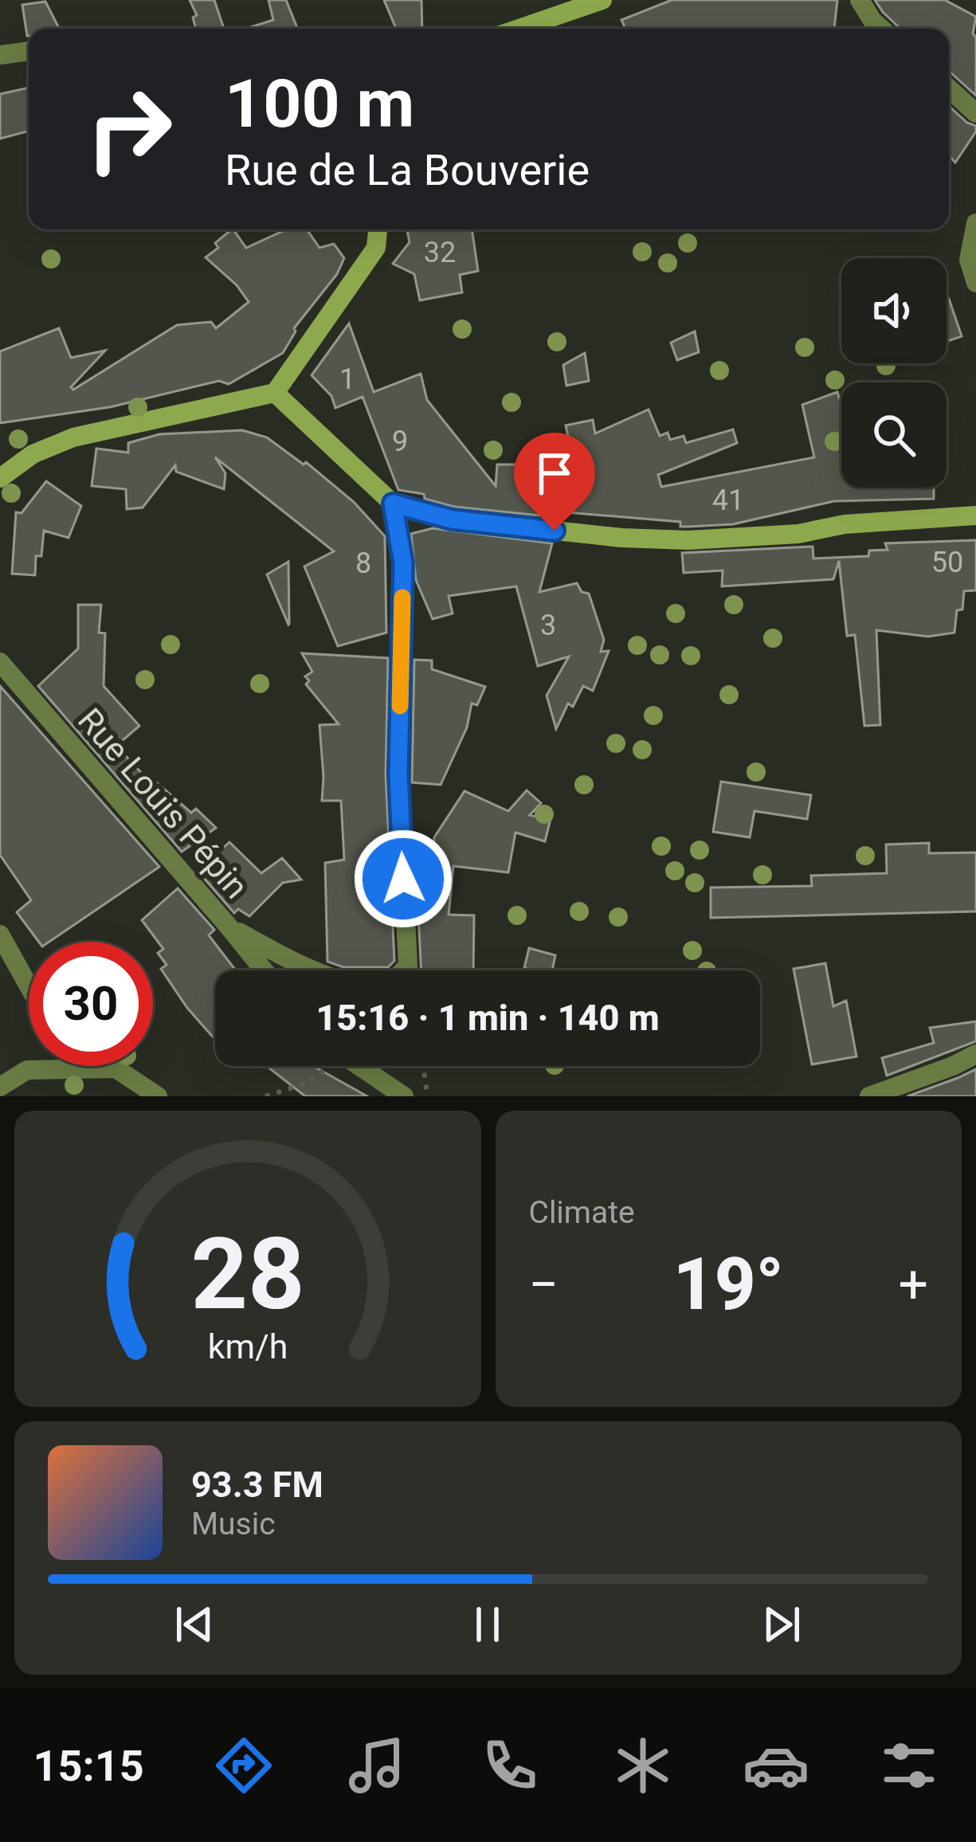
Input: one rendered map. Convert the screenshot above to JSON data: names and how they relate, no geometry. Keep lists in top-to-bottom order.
{
  "streets": {
    "street": ["Rue Louis Pépin"]
  },
  "house_numbers": [
    "32",
    "1",
    "9",
    "41",
    "50",
    "8",
    "3"
  ],
  "page": {
    "turn": ["100 m", "Rue de La Bouverie"],
    "limit": "30",
    "trip": "15:16 · 1 min · 140 m",
    "tile": "Climate",
    "heat": ["−", "19°", "+"],
    "song": ["93.3 FM", "Music"],
    "tabs": "15:15",
    "gauge": ["28", "km/h"]
  }
}
